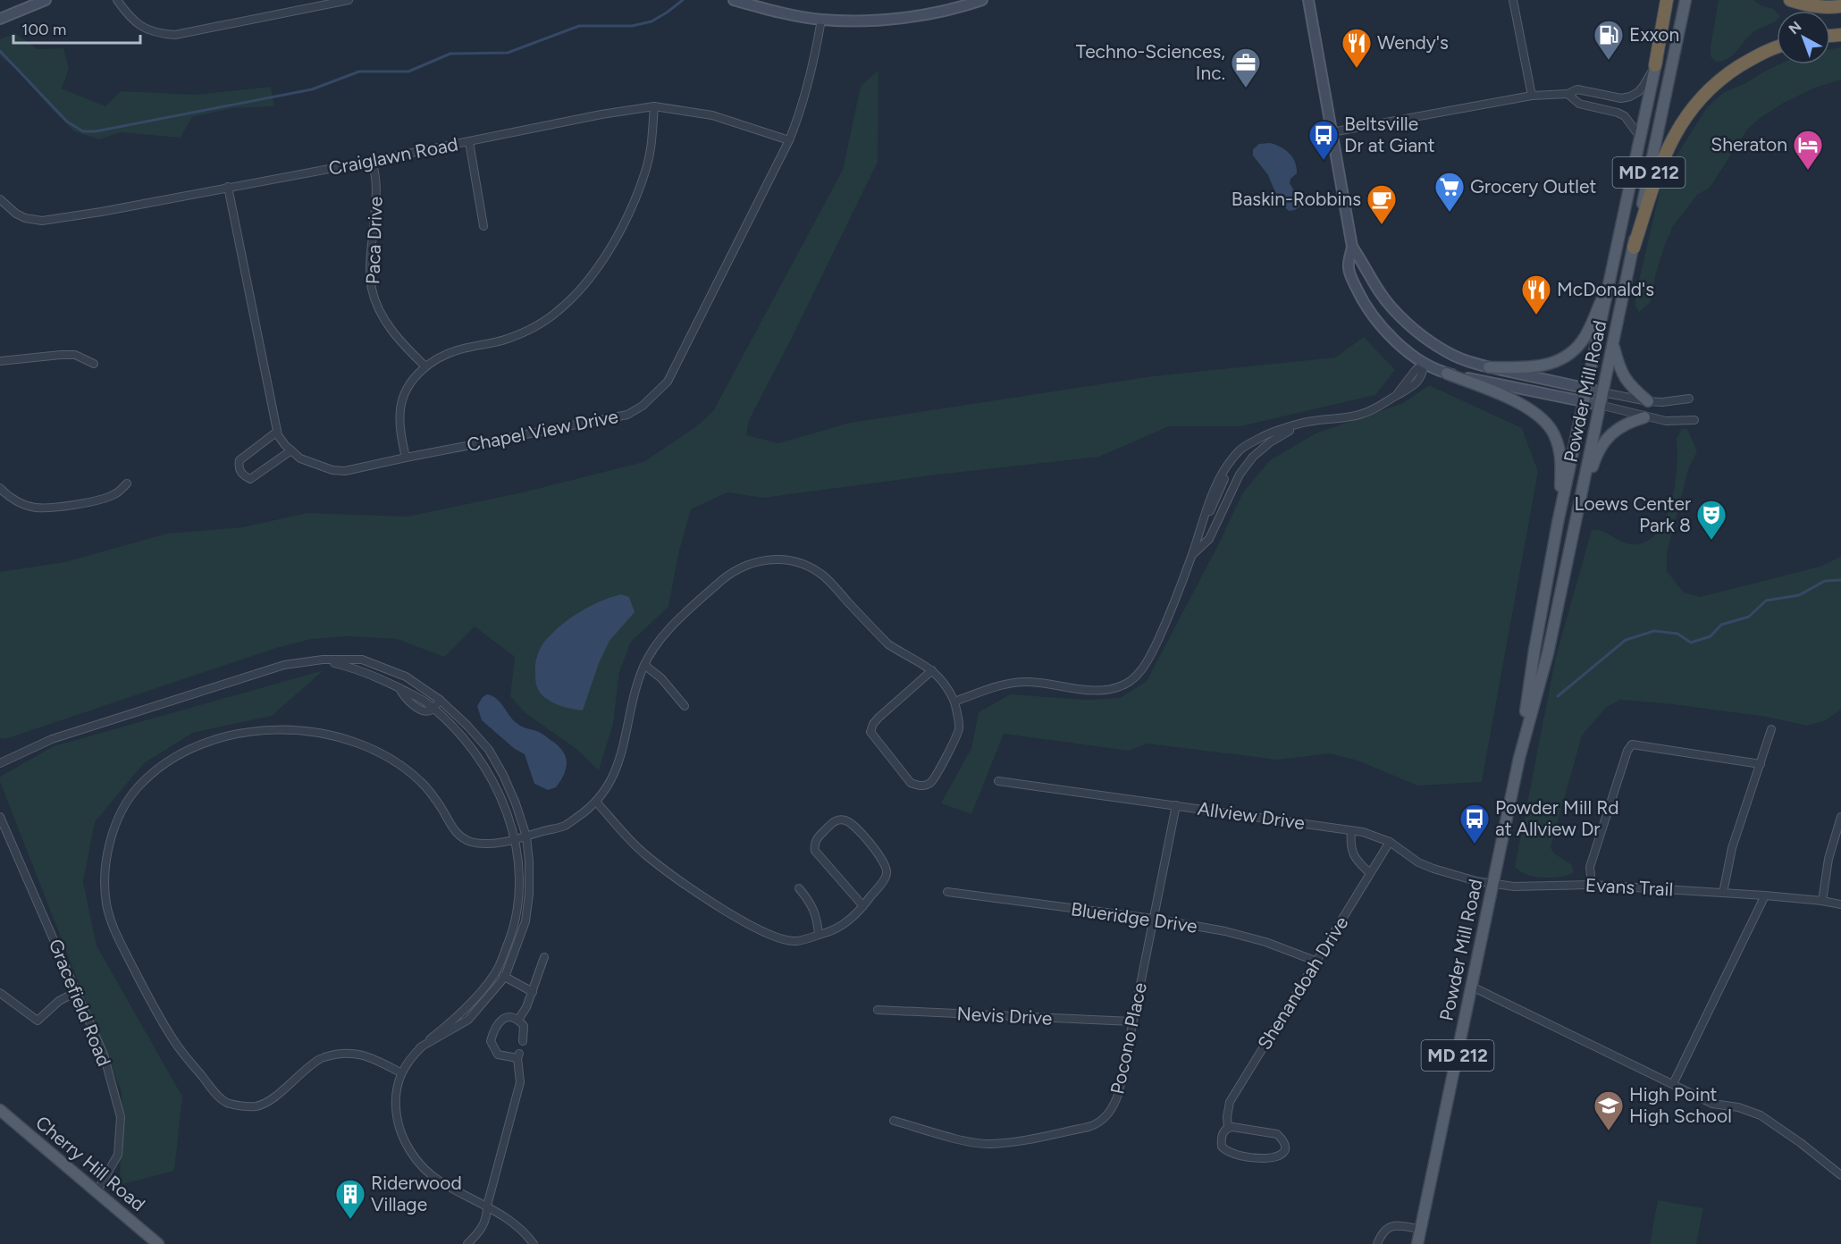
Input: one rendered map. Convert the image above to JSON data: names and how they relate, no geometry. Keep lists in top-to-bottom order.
{
  "streets": {
    "main road": ["MD 212", "Powder Mill Road", "Cherry Hill Road"],
    "street": [
      "Craiglawn Road",
      "Paca Drive",
      "Chapel View Drive",
      "Allview Drive",
      "Evans Trail",
      "Blueridge Drive",
      "Shenandoah Drive",
      "Gracefield Road",
      "Nevis Drive",
      "Pocono Place"
    ]
  },
  "crossings": [
    ["Craiglawn Road", "Paca Drive"],
    ["Craiglawn Road", "Chapel View Drive"],
    ["Powder Mill Road", "Allview Drive"],
    ["Powder Mill Road", "Evans Trail"],
    ["Allview Drive", "Evans Trail"],
    ["Allview Drive", "Shenandoah Drive"],
    ["Allview Drive", "Pocono Place"],
    ["Blueridge Drive", "Shenandoah Drive"],
    ["Blueridge Drive", "Pocono Place"],
    ["Gracefield Road", "Cherry Hill Road"],
    ["Nevis Drive", "Pocono Place"]
  ],
  "places": {
    "fuel station": ["Exxon"],
    "restaurant": ["Wendy's", "McDonald's"],
    "office": ["Techno-Sciences, Inc."],
    "bus stop": ["Beltsville Dr at Giant", "Powder Mill Rd at Allview Dr"],
    "hotel": ["Sheraton"],
    "supermarket": ["Grocery Outlet"],
    "cafe": ["Baskin-Robbins"],
    "theatre": ["Loews Center Park 8"],
    "school or university": ["High Point High School"],
    "building": ["Riderwood Village"]
  },
  "scale_bar": "100 m",
  "north": "top left"
}
